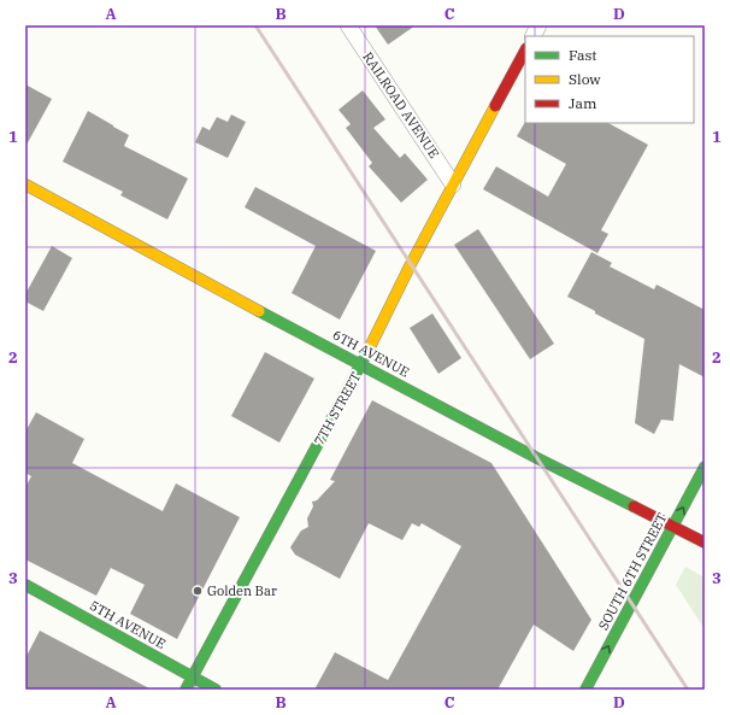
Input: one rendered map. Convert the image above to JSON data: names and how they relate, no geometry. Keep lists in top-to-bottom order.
{
  "streets": {
    "street": [
      "RAILROAD AVENUE",
      "6TH AVENUE",
      "7TH STREET",
      "SOUTH 6TH STREET",
      "5TH AVENUE"
    ]
  },
  "crossings": [
    ["RAILROAD AVENUE", "7TH STREET"],
    ["6TH AVENUE", "7TH STREET"],
    ["6TH AVENUE", "SOUTH 6TH STREET"],
    ["7TH STREET", "5TH AVENUE"]
  ],
  "one_way": ["SOUTH 6TH STREET"],
  "places": ["Golden Bar"],
  "legend": ["Fast", "Slow", "Jam"],
  "grid": {
    "columns": [
      "A",
      "B",
      "C",
      "D"
    ],
    "rows": ["1", "2", "3"]
  }
}
